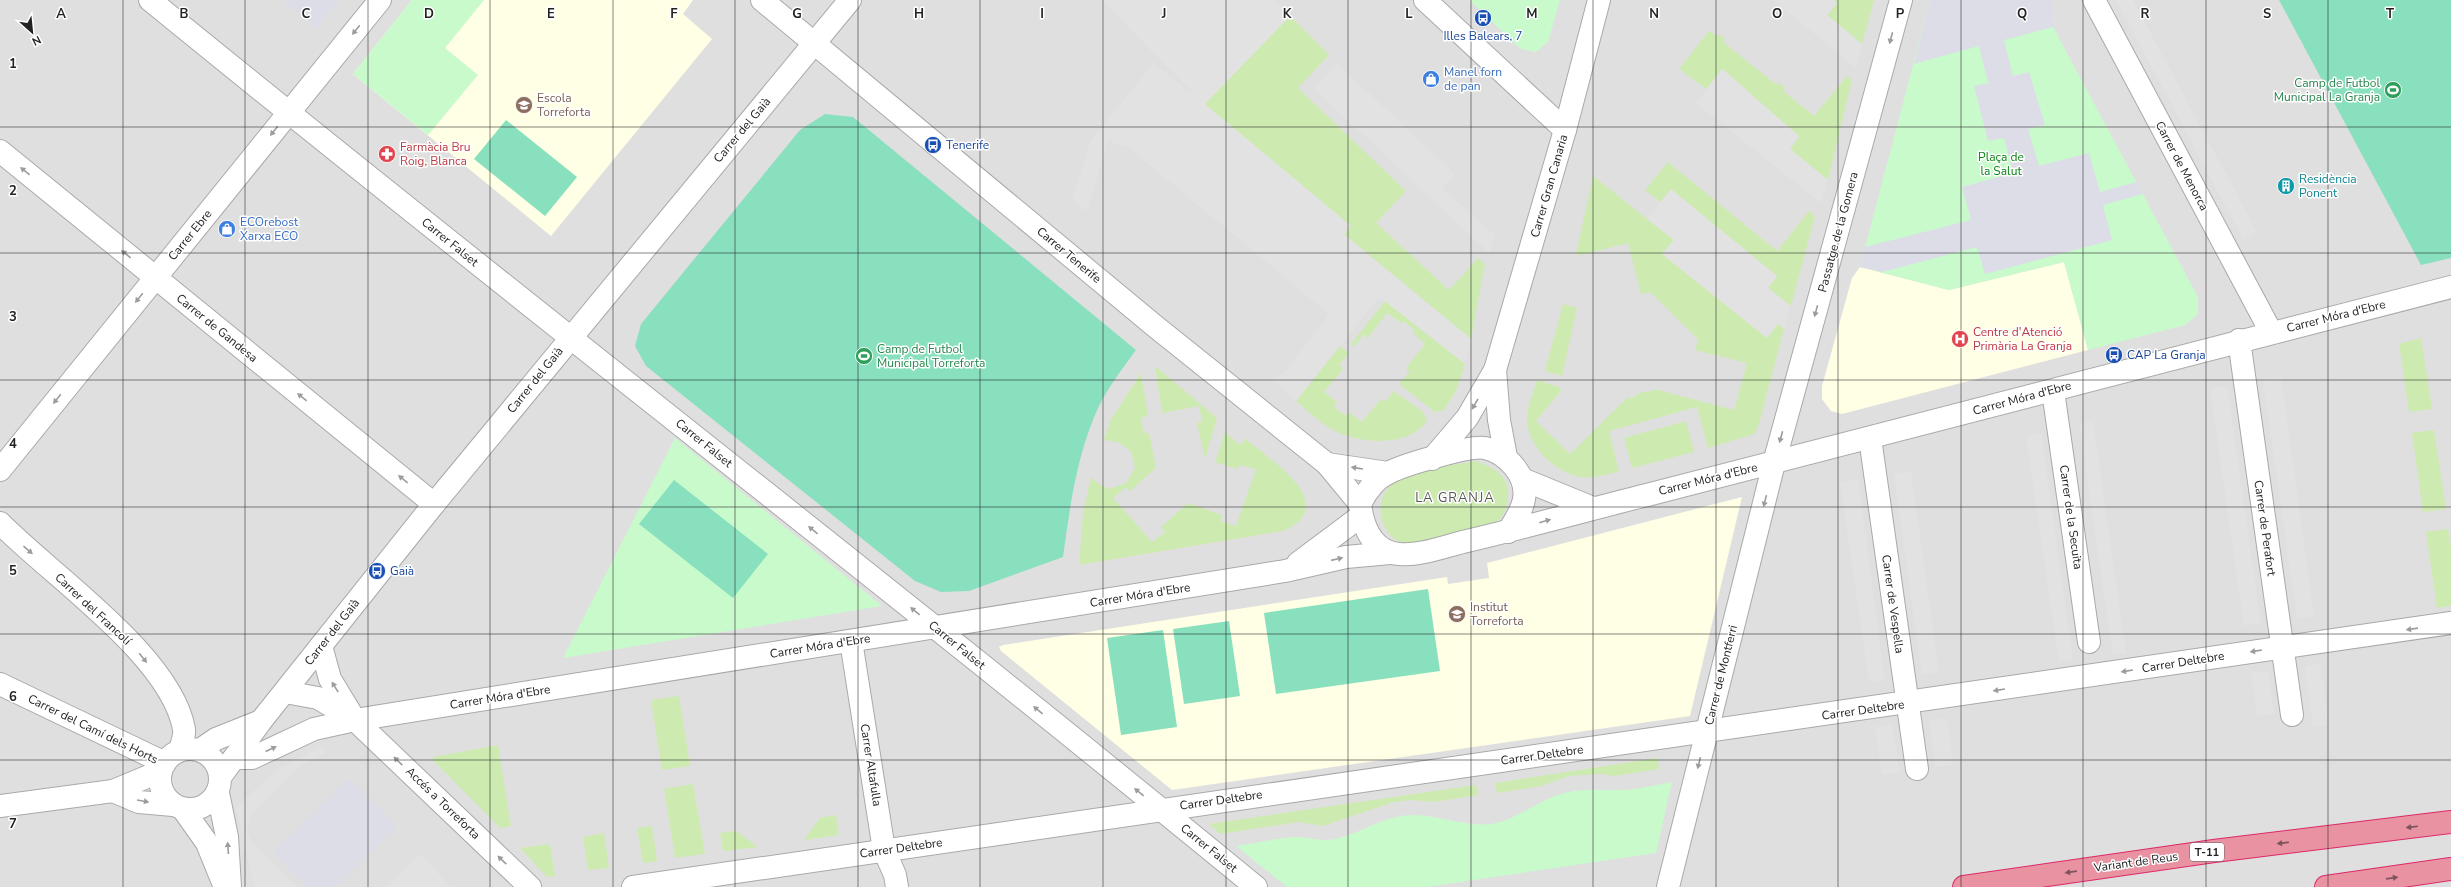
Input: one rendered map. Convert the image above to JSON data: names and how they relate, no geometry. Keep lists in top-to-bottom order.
{
  "streets": {
    "highway": ["T-11", "Variant de Reus"],
    "street": [
      "Carrer del Gaià",
      "Carrer de Menorca",
      "Carrer Gran Canaria",
      "Passatge de la Gomera",
      "Carrer Ebre",
      "Carrer Falset",
      "Carrer Tenerife",
      "Carrer Móra d'Ebre",
      "Carrer de Gandesa",
      "Carrer de la Secuita",
      "Carrer de Perafort",
      "Carrer de Vespella",
      "Carrer del Francolí",
      "Carrer Deltebre",
      "Carrer de Montferri",
      "Carrer del Camí dels Horts",
      "Carrer Altafulla",
      "Accés a Torreforta"
    ]
  },
  "crossings": [
    ["Carrer del Gaià", "Carrer Falset"],
    ["Carrer del Gaià", "Carrer Tenerife"],
    ["Carrer del Gaià", "Carrer Móra d'Ebre"],
    ["Carrer del Gaià", "Carrer de Gandesa"],
    ["Carrer del Gaià", "Carrer del Francolí"],
    ["Carrer del Gaià", "Carrer del Camí dels Horts"],
    ["Carrer de Menorca", "Carrer Móra d'Ebre"],
    ["Carrer Gran Canaria", "Carrer Tenerife"],
    ["Carrer Gran Canaria", "Carrer Móra d'Ebre"],
    ["Passatge de la Gomera", "Carrer Móra d'Ebre"],
    ["Passatge de la Gomera", "Carrer de Montferri"],
    ["Carrer Ebre", "Carrer Falset"],
    ["Carrer Ebre", "Carrer de Gandesa"],
    ["Carrer Falset", "Carrer Móra d'Ebre"],
    ["Carrer Falset", "Carrer Deltebre"],
    ["Carrer Tenerife", "Carrer Móra d'Ebre"],
    ["Carrer Móra d'Ebre", "Carrer de la Secuita"],
    ["Carrer Móra d'Ebre", "Carrer de Perafort"],
    ["Carrer Móra d'Ebre", "Carrer de Vespella"],
    ["Carrer Móra d'Ebre", "Carrer de Montferri"],
    ["Carrer Móra d'Ebre", "Carrer Altafulla"],
    ["Carrer Móra d'Ebre", "Accés a Torreforta"],
    ["Carrer de Perafort", "Carrer Deltebre"],
    ["Carrer de Vespella", "Carrer Deltebre"],
    ["Carrer del Francolí", "Carrer del Camí dels Horts"],
    ["Carrer Deltebre", "Carrer de Montferri"],
    ["Carrer Deltebre", "Carrer Altafulla"]
  ],
  "one_way": [
    "Passatge de la Gomera",
    "Carrer Ebre",
    "Carrer Falset",
    "Carrer de Gandesa",
    "Carrer del Francolí",
    "Carrer de Montferri",
    "Accés a Torreforta",
    "Variant de Reus"
  ],
  "districts": ["LA GRANJA"],
  "parks": ["Plaça de la Salut"],
  "places": {
    "bus stop": [
      "Illes Balears, 7",
      "Tenerife",
      "CAP La Granja",
      "Gaià"
    ],
    "shop": ["Manel forn de pan", "ECOrebost Xarxa ECO"],
    "sports": ["Camp de Futbol Municipal La Granja", "Camp de Futbol Municipal Torreforta"],
    "school or university": ["Escola Torreforta", "Institut Torreforta"],
    "pharmacy": ["Farmàcia Bru Roig, Blanca"],
    "building": ["Residència Ponent"],
    "hospital": ["Centre d'Atenció Primària La Granja"]
  },
  "north": "bottom right",
  "grid": {
    "columns": [
      "A",
      "B",
      "C",
      "D",
      "E",
      "F",
      "G",
      "H",
      "I",
      "J",
      "K",
      "L",
      "M",
      "N",
      "O",
      "P",
      "Q",
      "R",
      "S",
      "T"
    ],
    "rows": [
      "1",
      "2",
      "3",
      "4",
      "5",
      "6",
      "7"
    ]
  }
}
